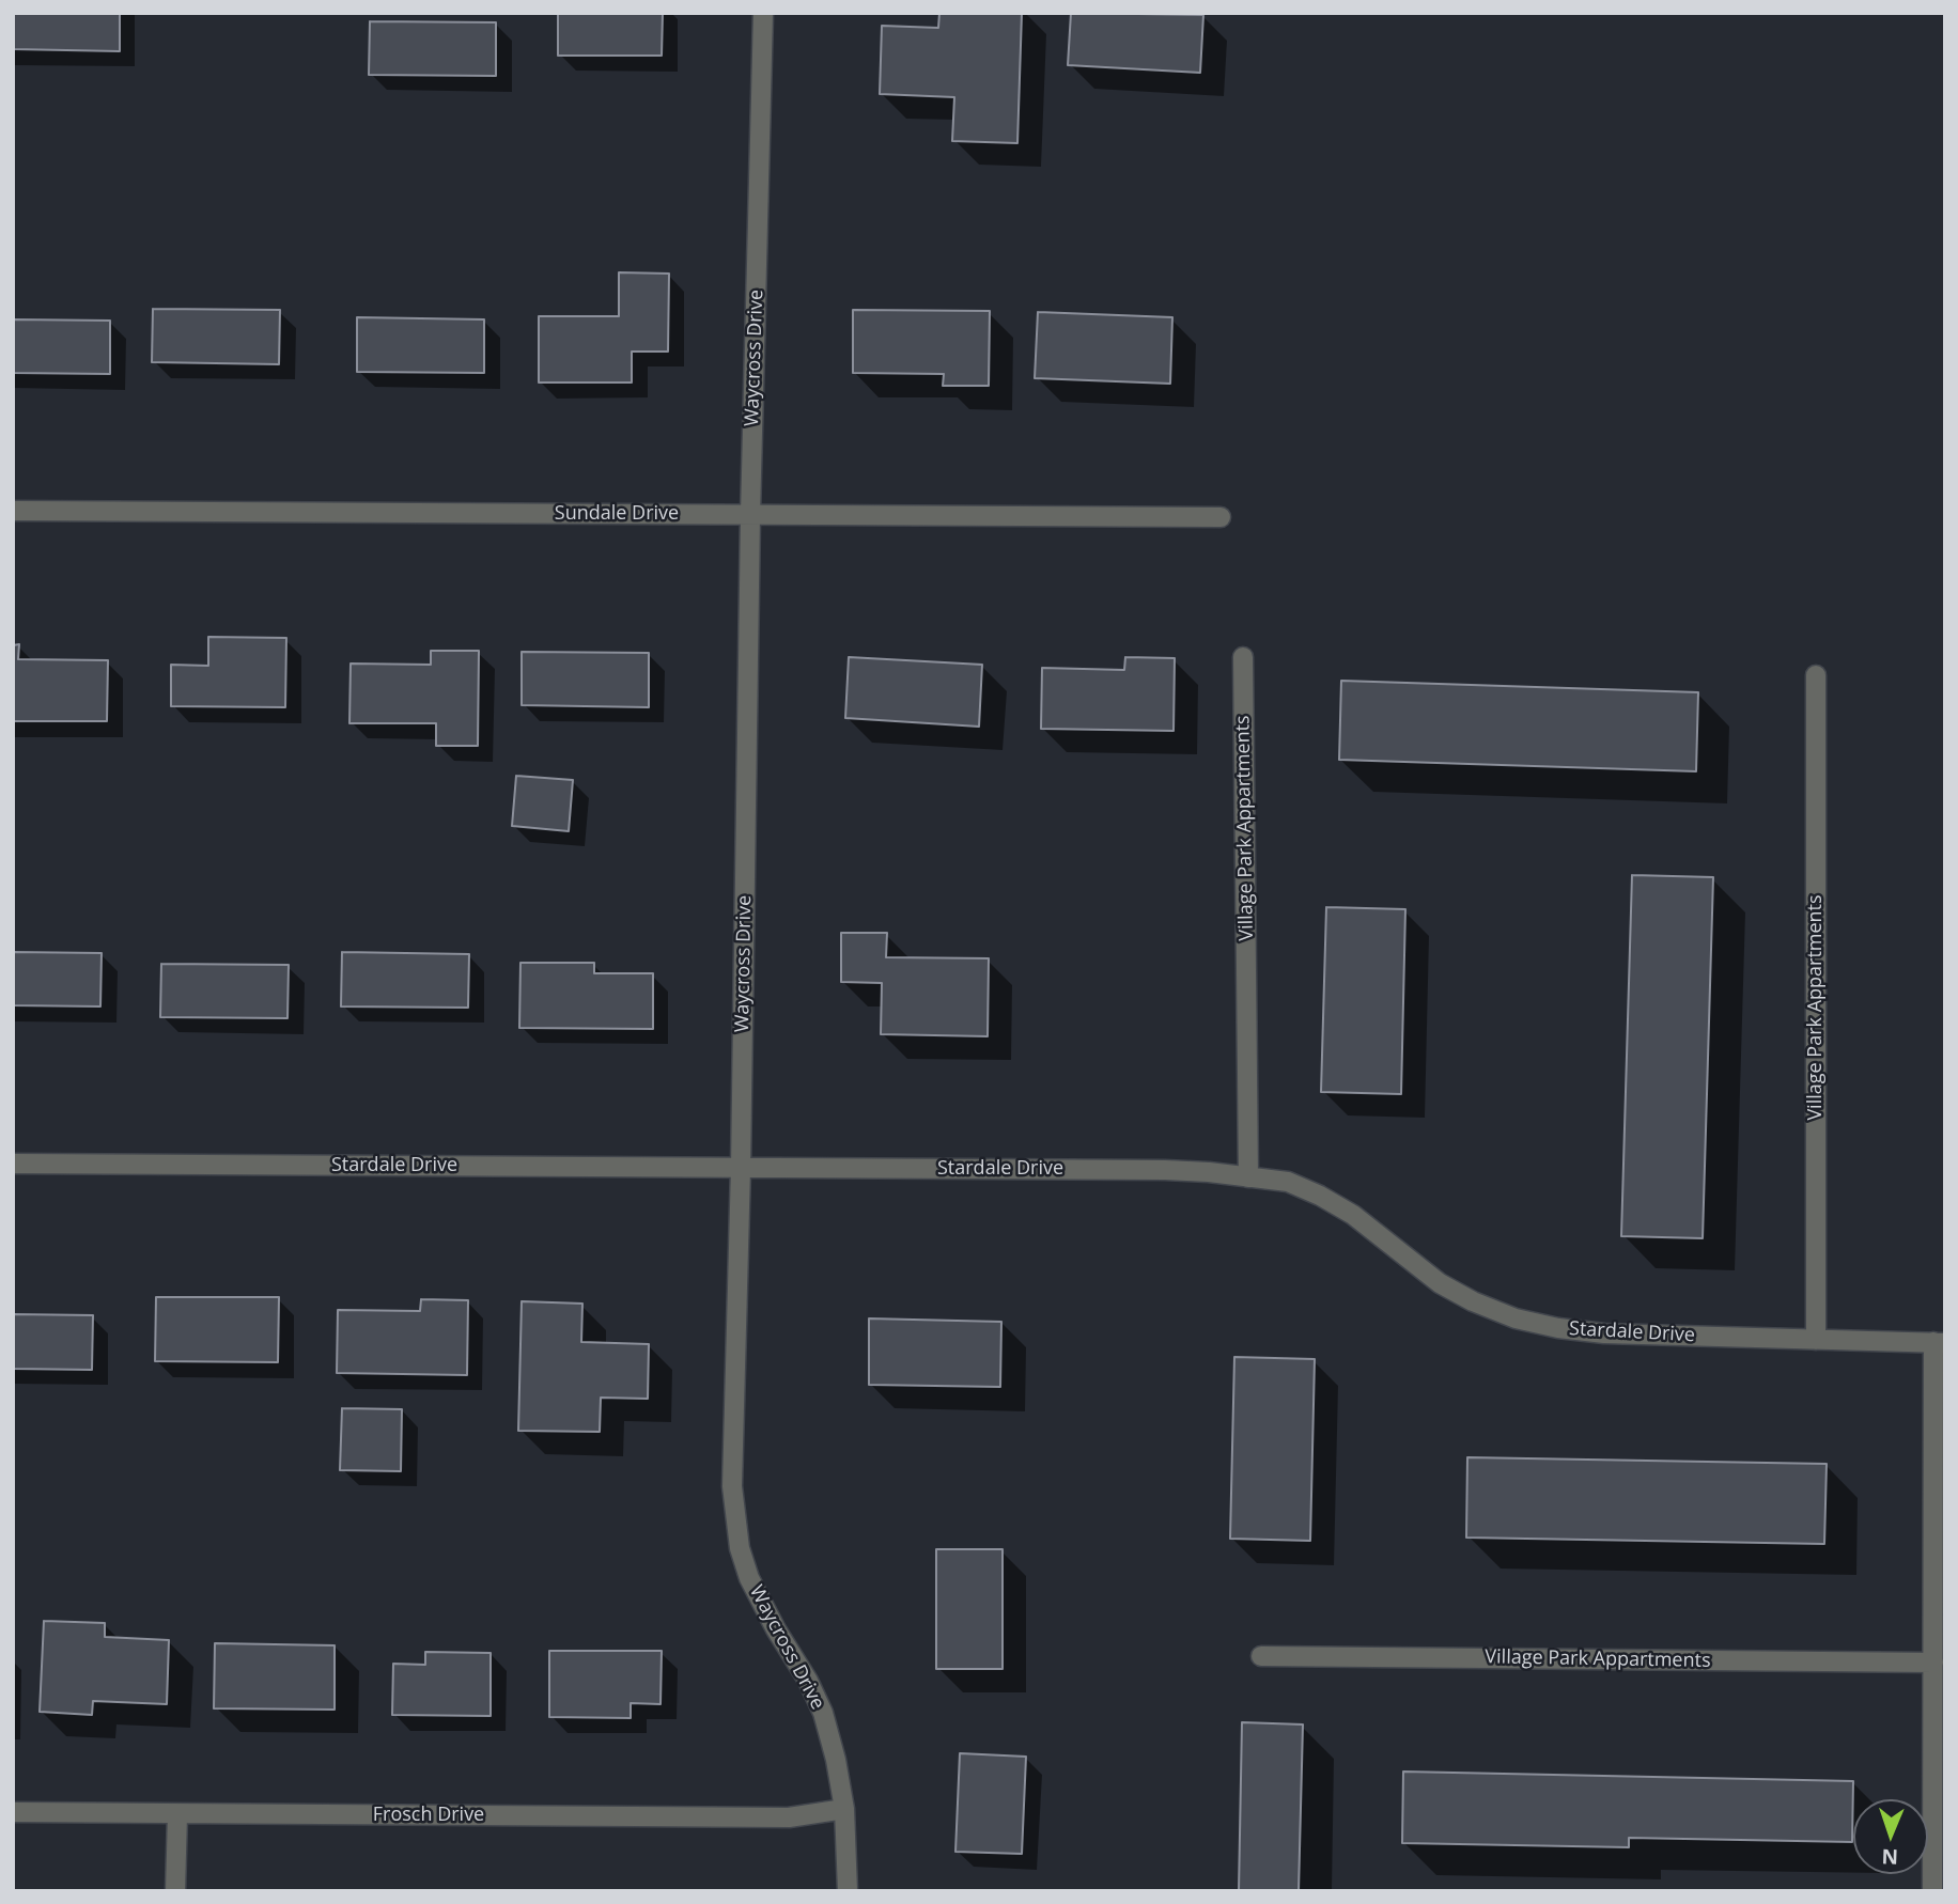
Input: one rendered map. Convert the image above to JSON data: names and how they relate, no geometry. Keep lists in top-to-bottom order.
{
  "streets": {
    "street": [
      "Waycross Drive",
      "Sundale Drive",
      "Village Park Appartments",
      "Stardale Drive",
      "Frosch Drive"
    ]
  },
  "crossings": [
    ["Waycross Drive", "Sundale Drive"],
    ["Waycross Drive", "Stardale Drive"],
    ["Waycross Drive", "Frosch Drive"],
    ["Village Park Appartments", "Stardale Drive"]
  ],
  "north": "bottom"
}
